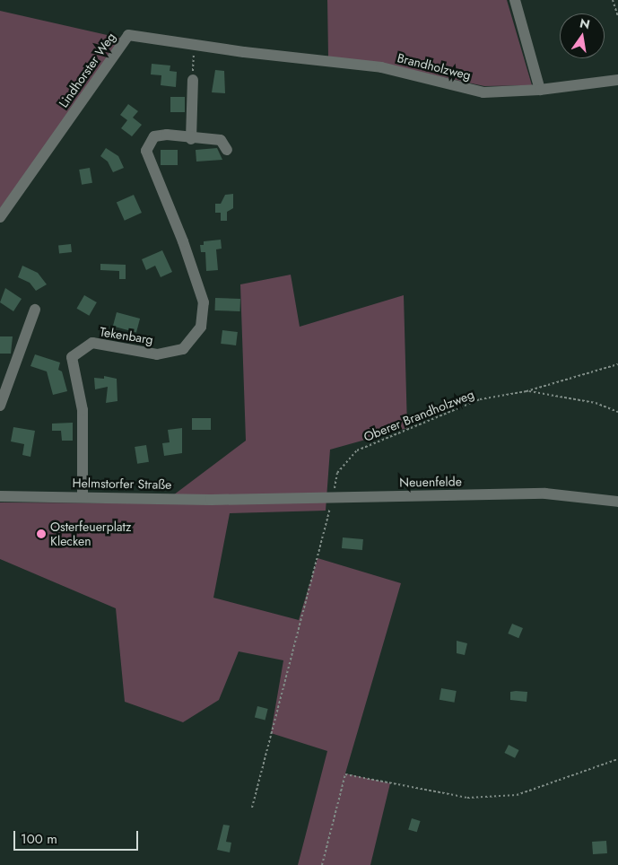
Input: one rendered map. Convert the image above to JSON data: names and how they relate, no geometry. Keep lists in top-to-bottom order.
{
  "streets": {
    "street": [
      "Brandholzweg",
      "Lindhorster Weg",
      "Tekenbarg",
      "Neuenfelde",
      "Helmstorfer Straße"
    ],
    "path": ["Oberer Brandholzweg"]
  },
  "crossings": [
    ["Brandholzweg", "Lindhorster Weg"],
    ["Tekenbarg", "Helmstorfer Straße"],
    ["Oberer Brandholzweg", "Neuenfelde"],
    ["Neuenfelde", "Helmstorfer Straße"]
  ],
  "places": ["Osterfeuerplatz Klecken"],
  "scale_bar": "100 m",
  "north": "top"
}
